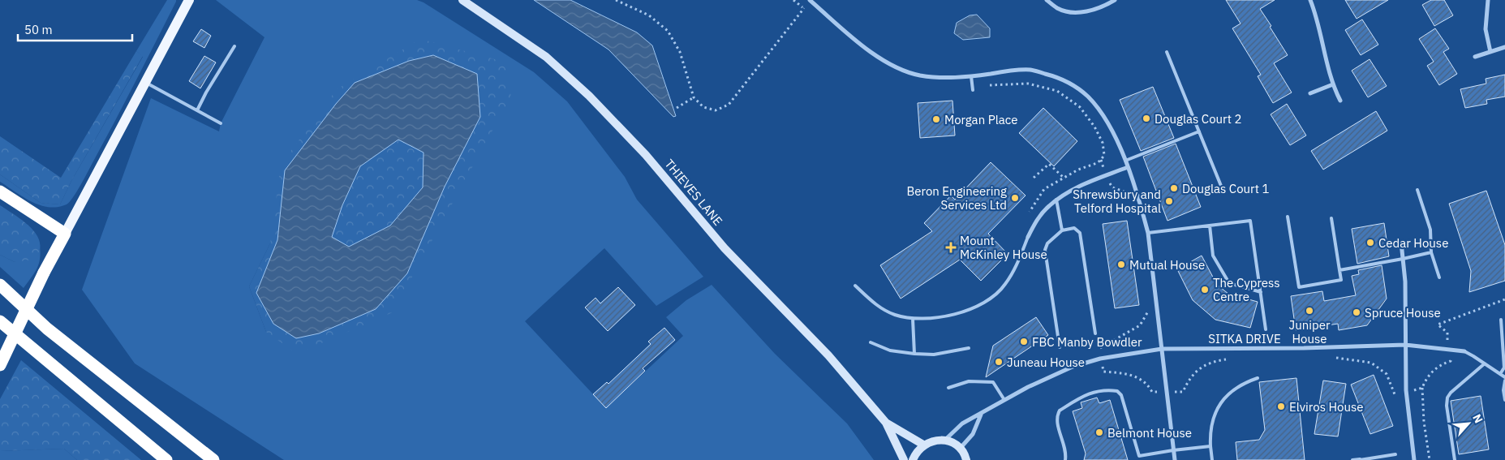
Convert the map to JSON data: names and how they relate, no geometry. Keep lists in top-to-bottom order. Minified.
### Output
{"streets":{"main road":["THIEVES LANE"],"street":["SITKA DRIVE"]},"places":{"other":["Douglas Court 2","Morgan Place","Douglas Court 1","Beron Engineering Services Ltd","Shrewsbury and Telford Hospital","Cedar House","Mutual House","The Cypress Centre","Juniper House","Spruce House","FBC Manby Bowdler","Juneau House","Elviros House","Belmont House"],"health":["Mount McKinley House"]},"scale_bar":"50 m","north":"top right"}
